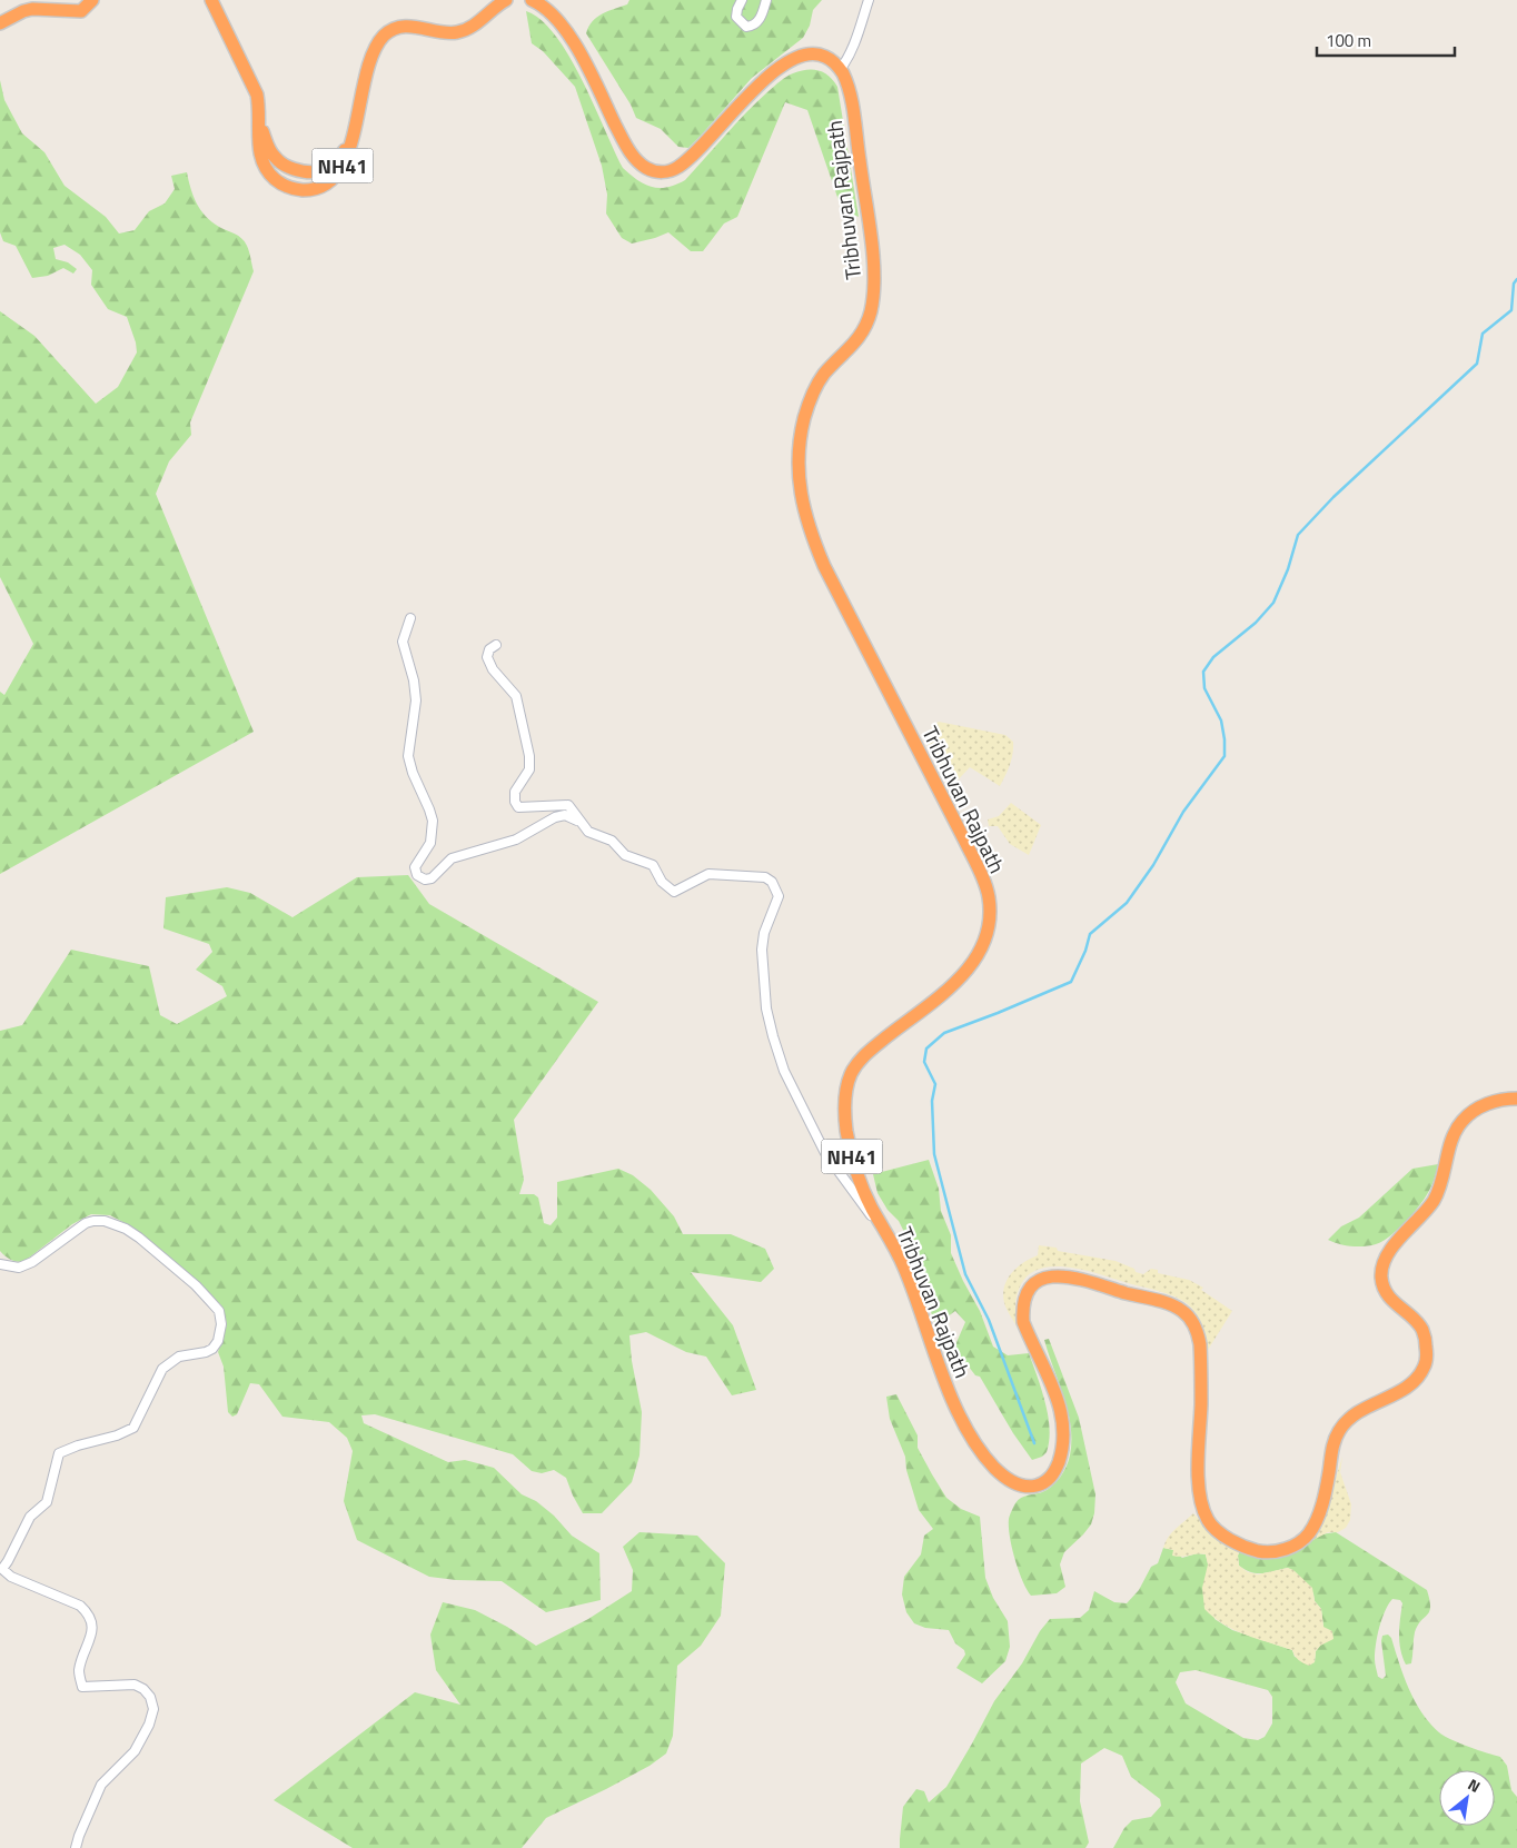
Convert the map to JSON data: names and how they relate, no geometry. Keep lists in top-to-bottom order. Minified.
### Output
{"streets":{"highway":["NH41","Tribhuvan Rajpath"]},"scale_bar":"100 m","north":"top right"}
